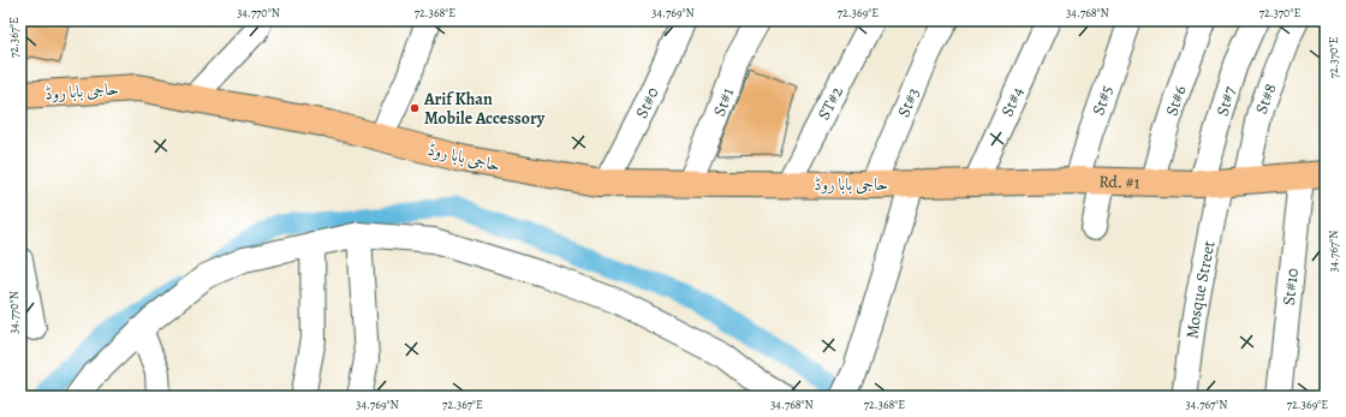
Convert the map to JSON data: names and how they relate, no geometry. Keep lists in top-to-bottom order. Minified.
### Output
{"streets":{"main road":["حاجی بابا روڈ","Rd. #1"],"street":["St#8","St#5","St#4","St#6","St#7","St#0","St#1","ST#2","St#3","St#10","Mosque Street"]},"crossings":[["حاجی بابا روڈ","St#0"],["حاجی بابا روڈ","St#1"],["حاجی بابا روڈ","ST#2"],["حاجی بابا روڈ","St#3"],["حاجی بابا روڈ","Rd. #1"],["St#8","Rd. #1"],["St#5","Rd. #1"],["St#4","Rd. #1"],["St#6","Rd. #1"],["St#7","Rd. #1"],["St#7","Mosque Street"],["Rd. #1","St#10"],["Rd. #1","Mosque Street"]],"places":["Arif Khan Mobile Accessory"],"coordinates":["34.770°N","72.368°E","34.769°N","72.369°E","34.768°N","72.370°E","72.367°E","34.767°N"]}
